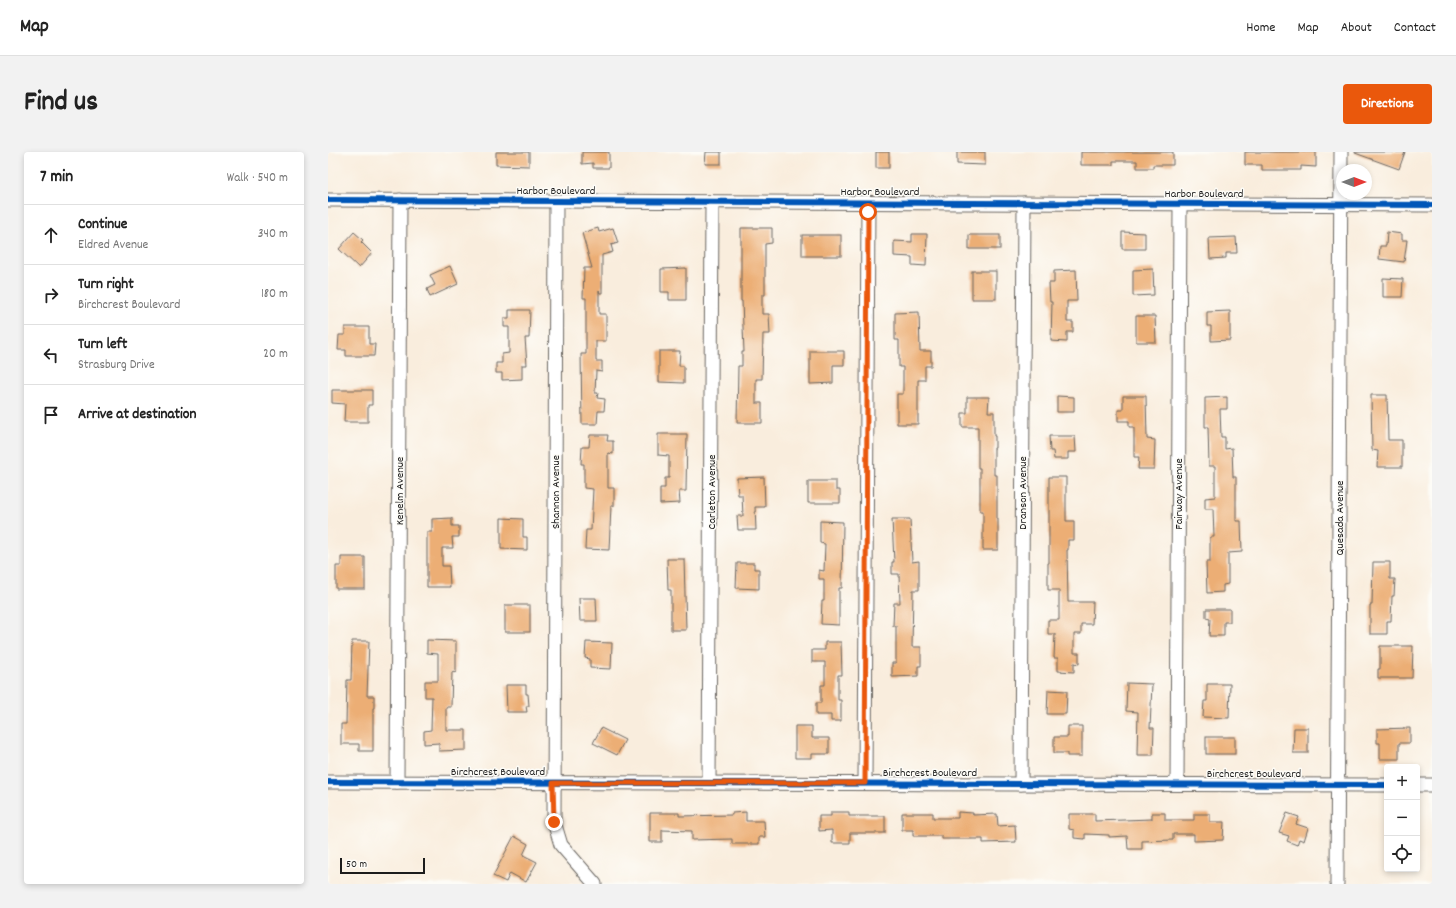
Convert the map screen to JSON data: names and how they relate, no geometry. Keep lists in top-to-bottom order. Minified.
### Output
{"streets":{"street":["Harbor Boulevard","Kenelm Avenue","Shannon Avenue","Carleton Avenue","Dranson Avenue","Fairway Avenue","Quesada Avenue","Birchcrest Boulevard"]},"crossings":[["Harbor Boulevard","Kenelm Avenue"],["Harbor Boulevard","Shannon Avenue"],["Harbor Boulevard","Carleton Avenue"],["Harbor Boulevard","Dranson Avenue"],["Harbor Boulevard","Fairway Avenue"],["Harbor Boulevard","Quesada Avenue"],["Kenelm Avenue","Birchcrest Boulevard"],["Shannon Avenue","Birchcrest Boulevard"],["Carleton Avenue","Birchcrest Boulevard"],["Dranson Avenue","Birchcrest Boulevard"],["Fairway Avenue","Birchcrest Boulevard"],["Quesada Avenue","Birchcrest Boulevard"]],"scale_bar":"50 m","north":"right","page":{"header":"Map","nav":["Home","Map","About","Contact"],"title":"Find us","buttons":"Directions","heading":["7 min","Walk · 540 m"],"list":[["Continue","Eldred Avenue","340 m"],["Turn right","Birchcrest Boulevard","180 m"],["Turn left","Strasburg Drive","20 m"],"Arrive at destination"],"map_buttons":["+","−"],"scale":"50 m"}}
